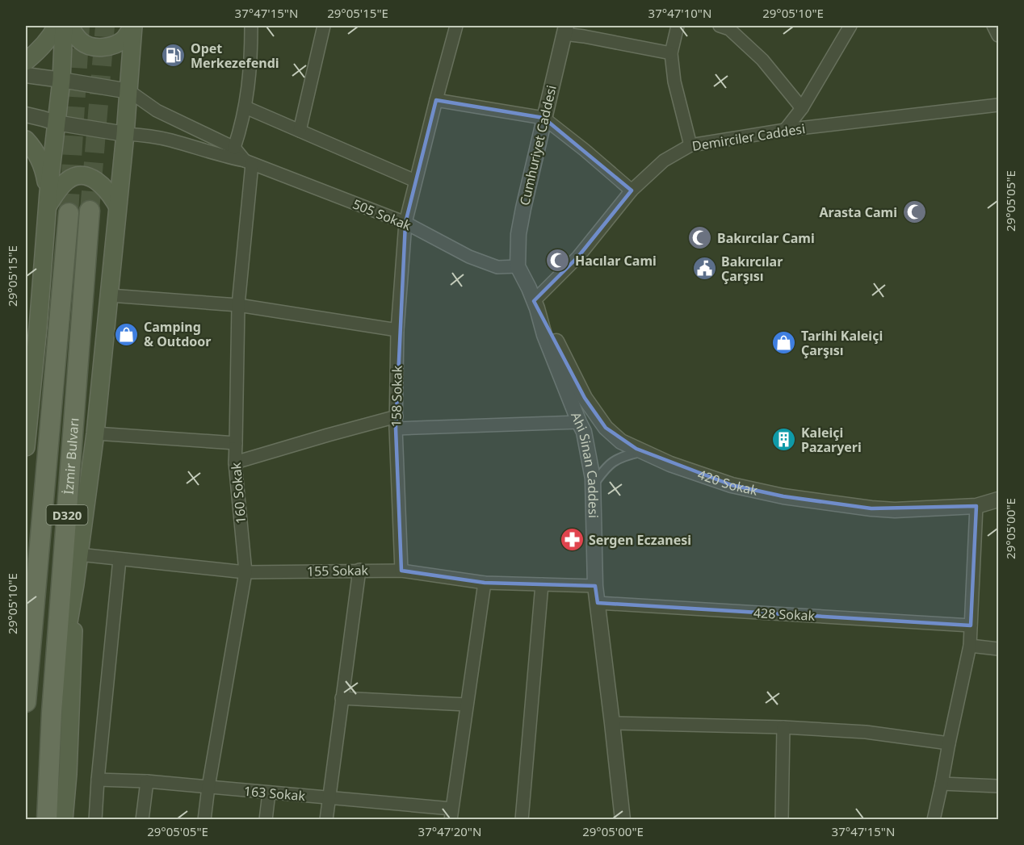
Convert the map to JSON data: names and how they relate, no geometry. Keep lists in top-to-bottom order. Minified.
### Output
{"streets":{"main road":["İzmir Bulvarı","D320"],"street":["Demirciler Caddesi","Cumhuriyet Caddesi","505 Sokak","158 Sokak","Ahi Sinan Caddesi","420 Sokak","160 Sokak","155 Sokak","428 Sokak","163 Sokak"]},"crossings":[["Demirciler Caddesi","Ahi Sinan Caddesi"],["Demirciler Caddesi","420 Sokak"],["Cumhuriyet Caddesi","505 Sokak"],["Cumhuriyet Caddesi","Ahi Sinan Caddesi"],["505 Sokak","158 Sokak"],["505 Sokak","Ahi Sinan Caddesi"],["505 Sokak","160 Sokak"],["158 Sokak","155 Sokak"],["Ahi Sinan Caddesi","420 Sokak"],["Ahi Sinan Caddesi","155 Sokak"],["Ahi Sinan Caddesi","428 Sokak"],["160 Sokak","155 Sokak"],["160 Sokak","163 Sokak"]],"places":{"fuel station":["Opet Merkezefendi"],"mosque":["Arasta Cami","Bakırcılar Cami","Hacılar Cami"],"public building":["Bakırcılar Çarşısı"],"shop":["Camping & Outdoor","Tarihi Kaleiçi Çarşısı"],"building":["Kaleiçi Pazaryeri"],"pharmacy":["Sergen Eczanesi"]},"coordinates":["37°47'15\"N","29°05'15\"E","37°47'10\"N","29°05'10\"E","29°05'05\"E","29°05'00\"E","37°47'20\"N"]}
